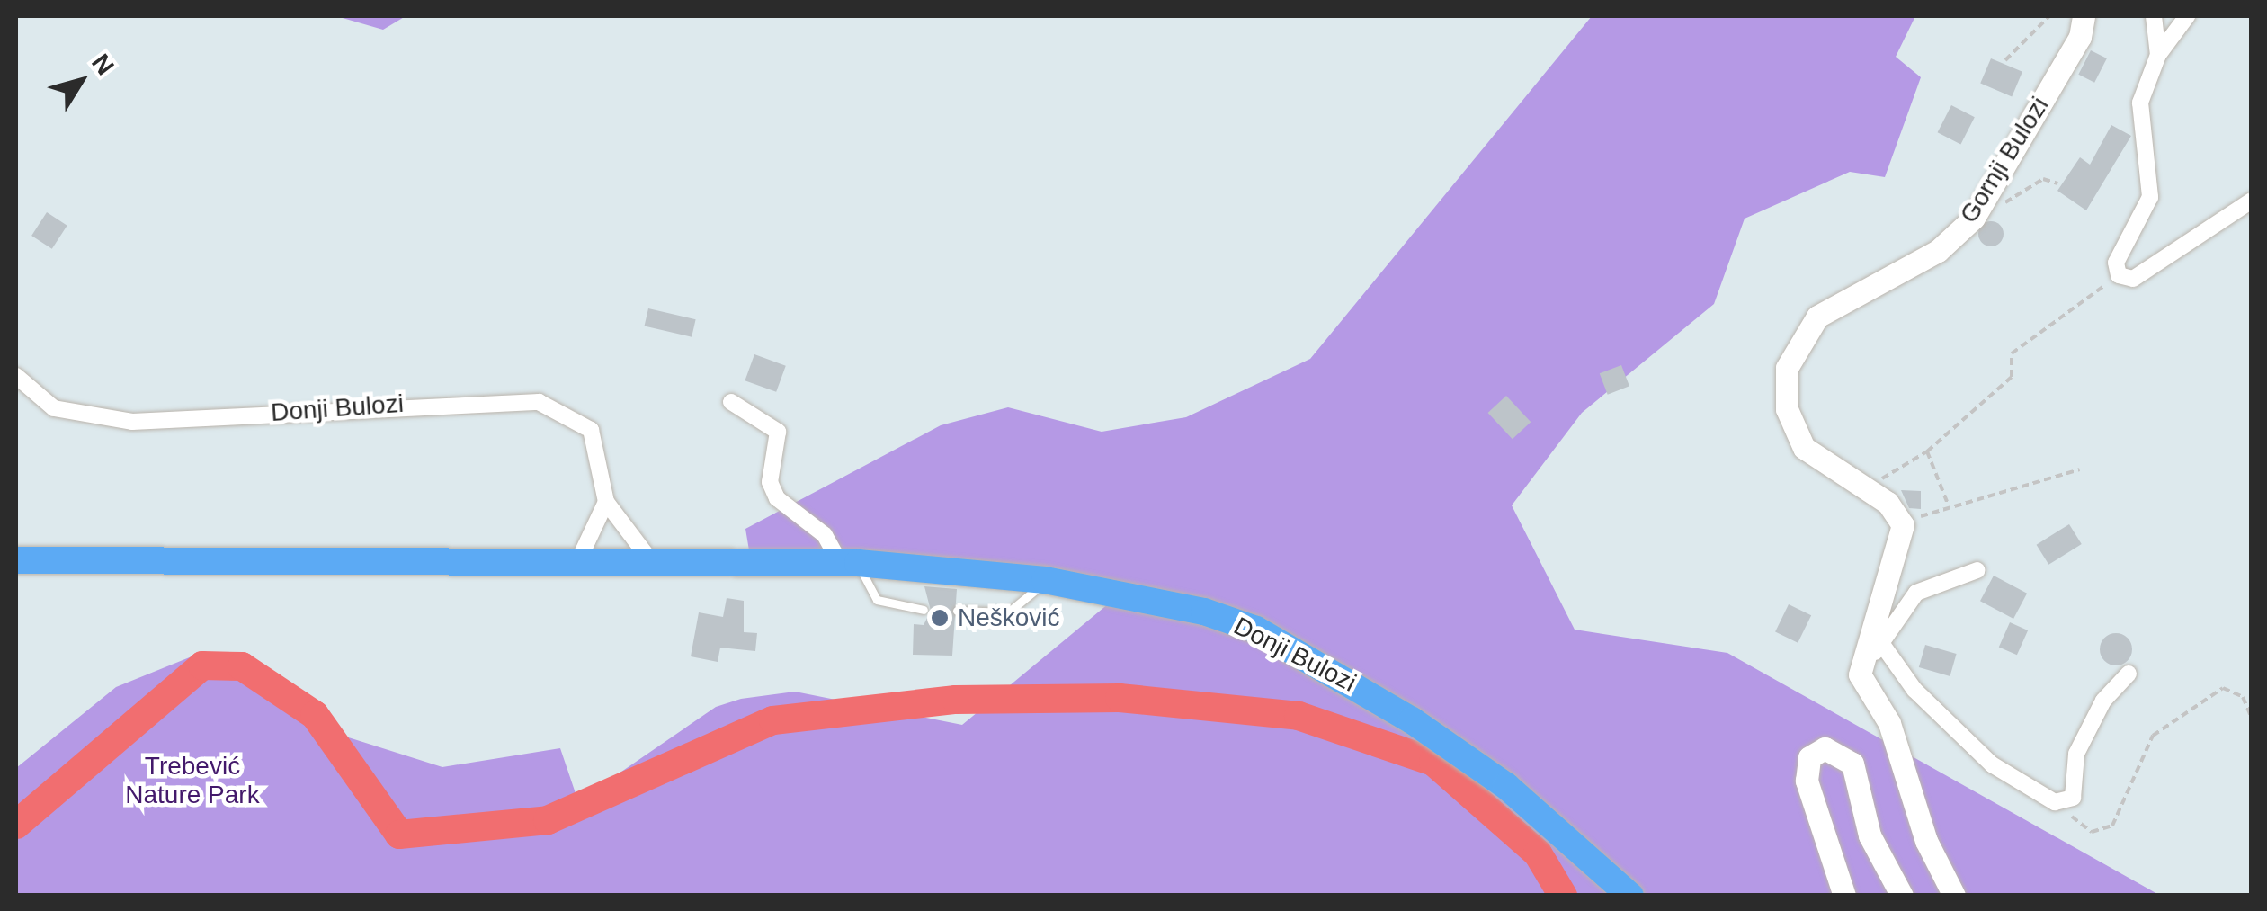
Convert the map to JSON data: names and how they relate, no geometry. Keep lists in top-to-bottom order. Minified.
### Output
{"streets":{"main road":["Donji Bulozi"],"street":["Gornji Bulozi"]},"parks":["Trebević Nature Park"],"places":["Nešković"],"north":"top right"}
